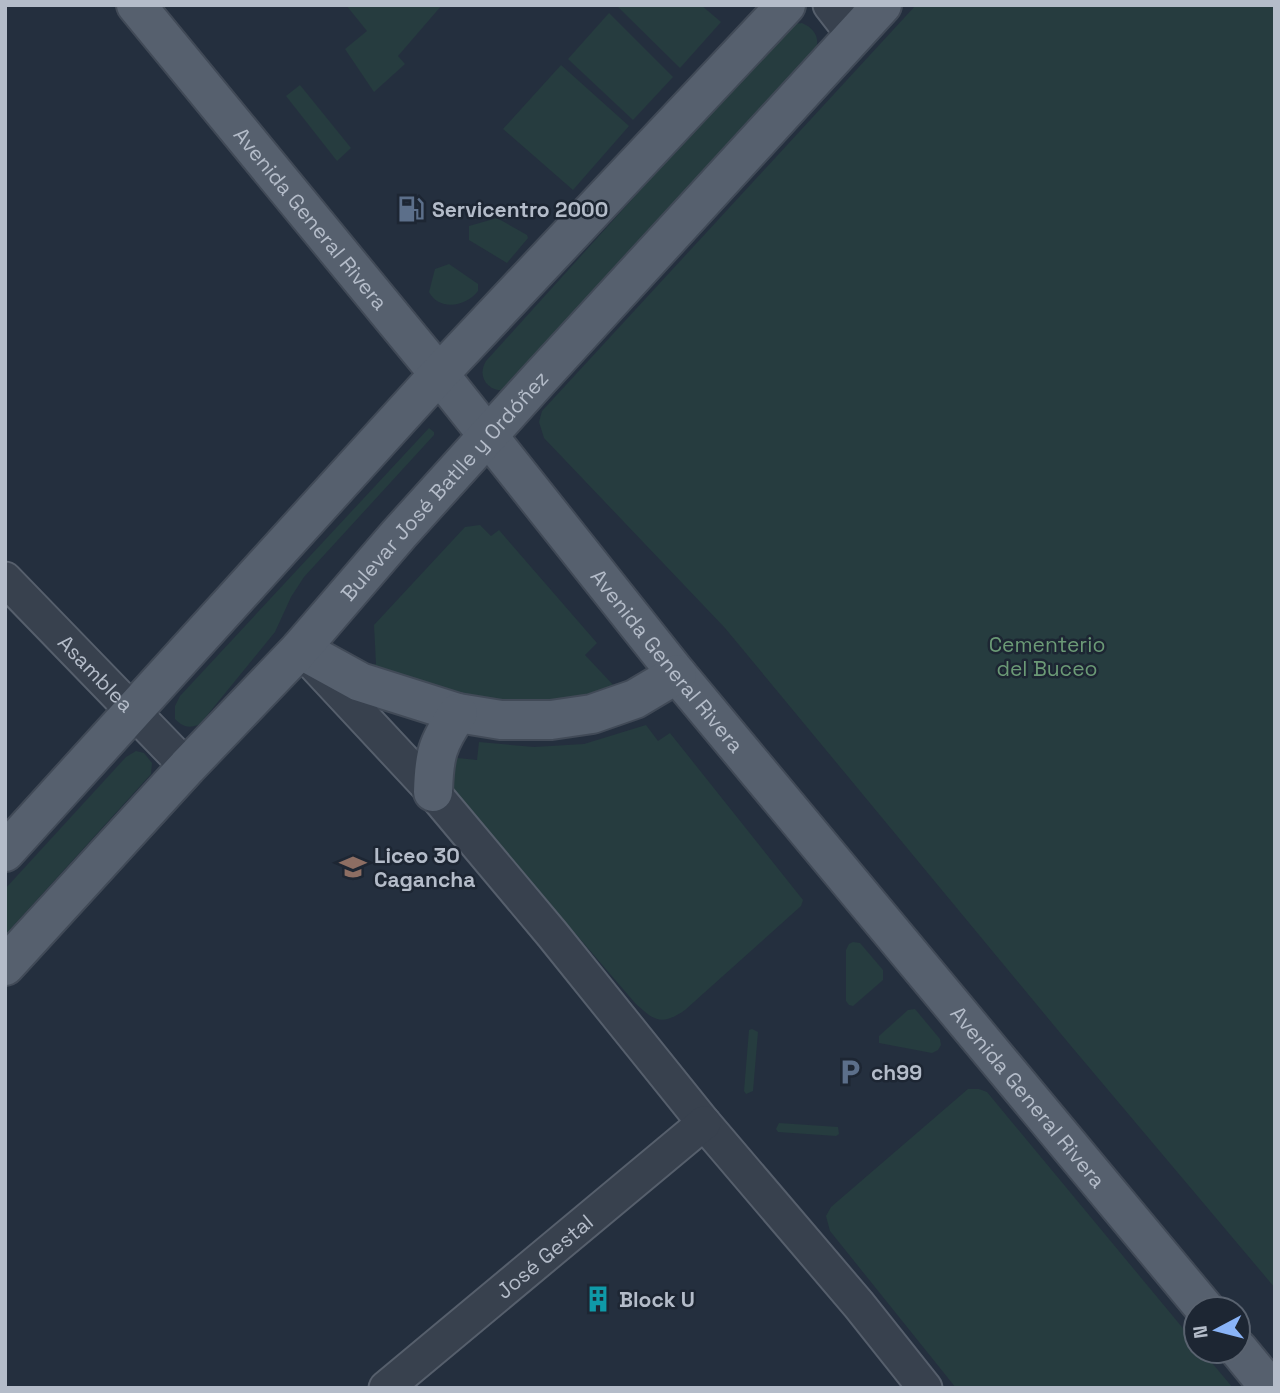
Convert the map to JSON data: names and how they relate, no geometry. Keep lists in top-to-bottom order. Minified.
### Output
{"streets":{"main road":["Avenida General Rivera","Bulevar José Batlle y Ordóñez"],"street":["Asamblea","José Gestal"]},"crossings":[["Avenida General Rivera","Bulevar José Batlle y Ordóñez"],["Bulevar José Batlle y Ordóñez","Asamblea"]],"parks":["Cementerio del Buceo"],"places":{"fuel station":["Servicentro 2000"],"school or university":["Liceo 30 Cagancha"],"parking":["ch99"],"building":["Block U"]},"north":"left"}
